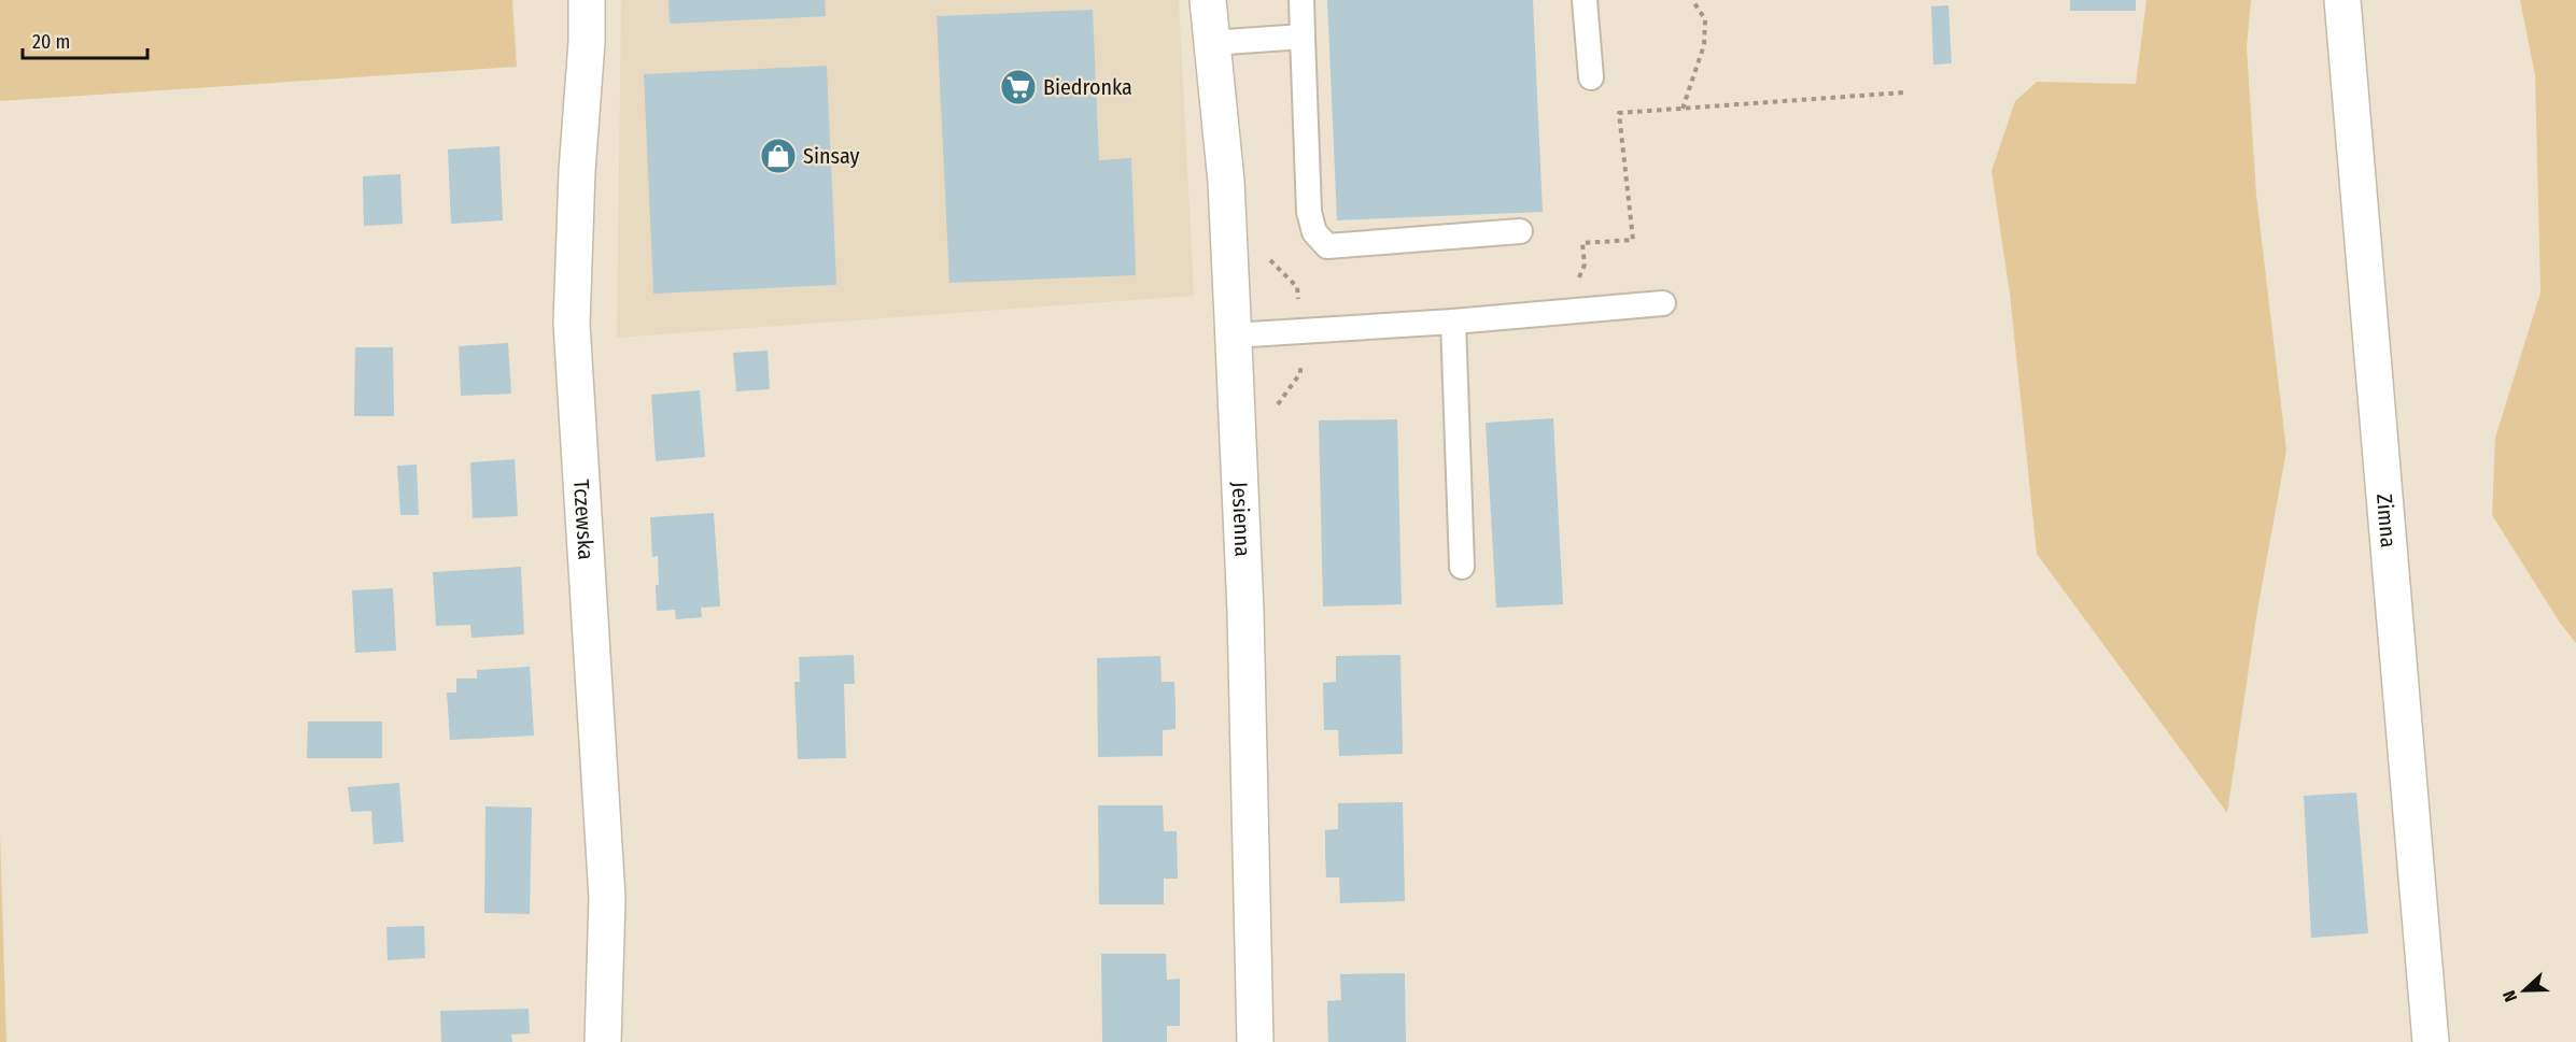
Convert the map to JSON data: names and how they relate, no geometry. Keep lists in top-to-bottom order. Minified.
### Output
{"streets":{"street":["Tczewska","Jesienna","Zimna"]},"places":{"supermarket":["Biedronka"],"shop":["Sinsay"]},"scale_bar":"20 m","north":"left"}
